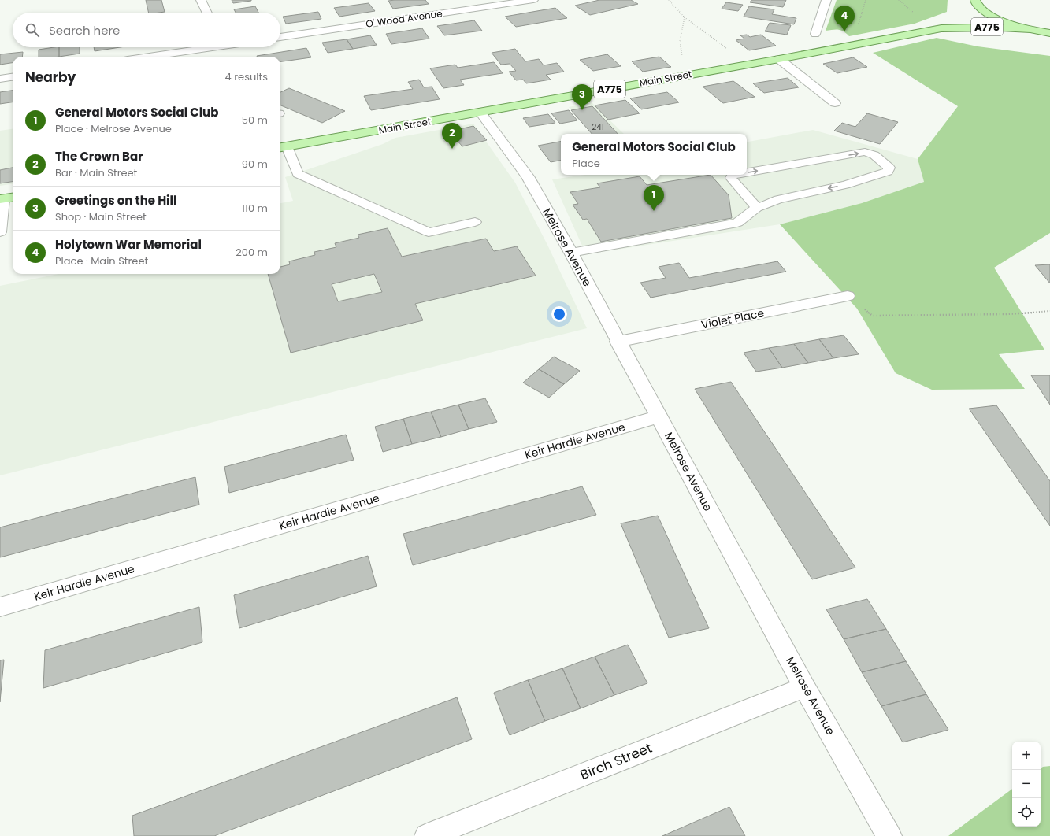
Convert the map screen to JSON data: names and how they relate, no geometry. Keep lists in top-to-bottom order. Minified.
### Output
{"streets":{"main road":["A775","Main Street"],"street":["O' Wood Avenue","Melrose Avenue","Violet Place","Keir Hardie Avenue","Birch Street"]},"crossings":[["A775","Main Street"],["Main Street","Melrose Avenue"],["Melrose Avenue","Violet Place"],["Melrose Avenue","Keir Hardie Avenue"],["Melrose Avenue","Birch Street"]],"house_numbers":["241"],"page":{"pins":["4","3","2","1"],"search":"Search here","heading":["Nearby","4 results"],"list":[{"mark":"1","name":"General Motors Social Club","note":"Place · Melrose Avenue","value":"50 m"},{"mark":"2","name":"The Crown Bar","note":"Bar · Main Street","value":"90 m"},{"mark":"3","name":"Greetings on the Hill","note":"Shop · Main Street","value":"110 m"},{"mark":"4","name":"Holytown War Memorial","note":"Place · Main Street","value":"200 m"}],"popup":["General Motors Social Club","Place"],"map_buttons":["+","−"]}}
